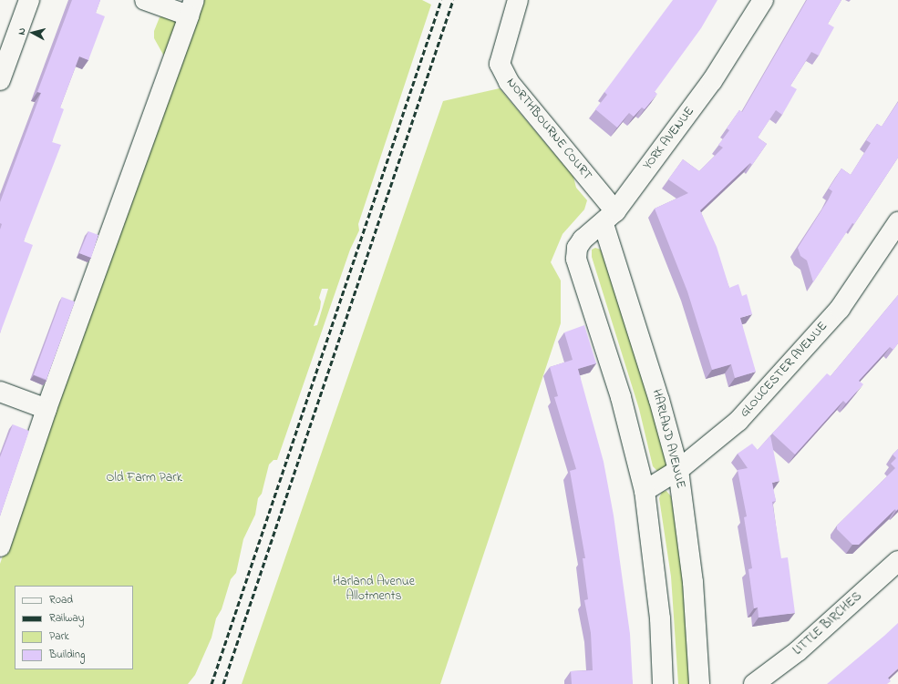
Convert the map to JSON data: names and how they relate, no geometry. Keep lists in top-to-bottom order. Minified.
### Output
{"streets":{"street":["NORTHBOURNE COURT","YORK AVENUE","GLOUCESTER AVENUE","HARLAND AVENUE","LITTLE BIRCHES"]},"crossings":[["NORTHBOURNE COURT","YORK AVENUE"],["NORTHBOURNE COURT","HARLAND AVENUE"],["YORK AVENUE","GLOUCESTER AVENUE"],["YORK AVENUE","HARLAND AVENUE"],["GLOUCESTER AVENUE","HARLAND AVENUE"]],"parks":["Old Farm Park","Harland Avenue Allotments"],"legend":["Road","Railway","Park","Building"],"north":"left"}
